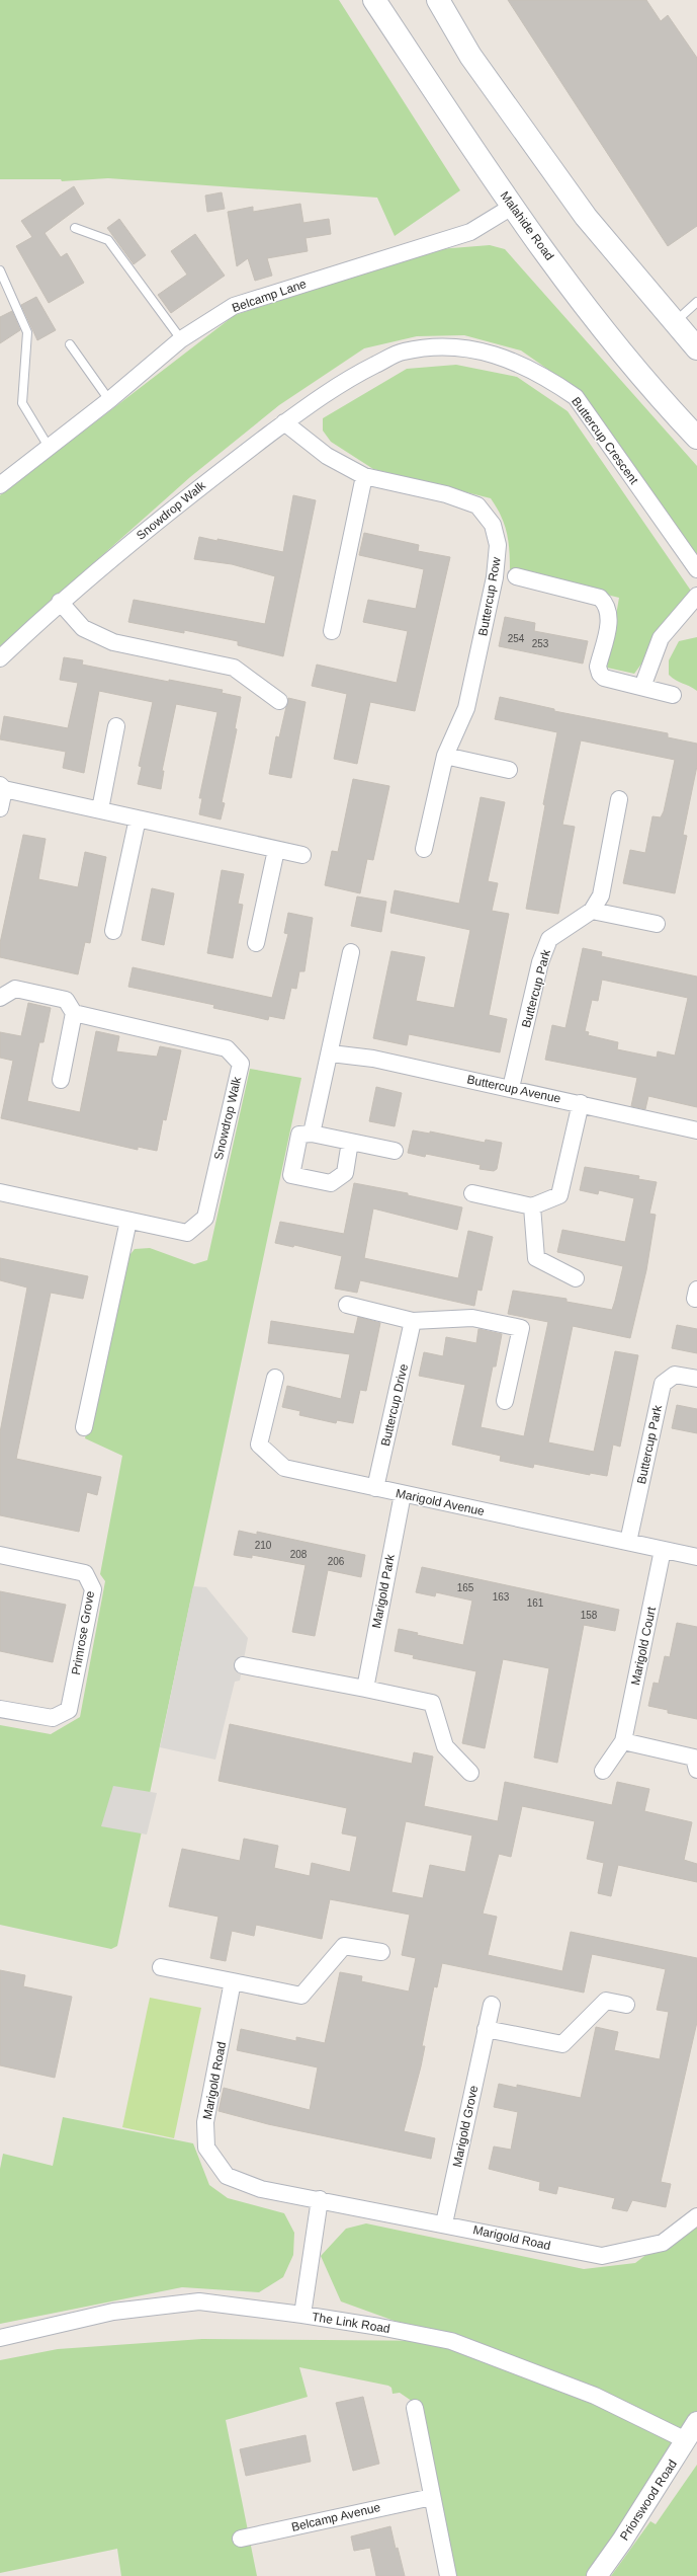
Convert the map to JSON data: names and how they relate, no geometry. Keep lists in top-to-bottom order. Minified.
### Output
{"streets":{"main road":["Malahide Road"],"street":["Belcamp Lane","Buttercup Crescent","Snowdrop Walk","Buttercup Row","Buttercup Park","Buttercup Avenue","Buttercup Drive","Marigold Avenue","Marigold Park","Primrose Grove","Marigold Court","Marigold Road","Marigold Grove","The Link Road","Priorswood Road","Belcamp Avenue"]},"crossings":[["Malahide Road","Belcamp Lane"],["Buttercup Crescent","Snowdrop Walk"],["Buttercup Crescent","Buttercup Row"],["Snowdrop Walk","Buttercup Row"],["Buttercup Park","Buttercup Avenue"],["Buttercup Park","Marigold Avenue"],["Buttercup Drive","Marigold Avenue"],["Marigold Avenue","Marigold Park"],["Marigold Avenue","Marigold Court"],["Marigold Road","Marigold Grove"],["The Link Road","Priorswood Road"]],"house_numbers":["254","253","210","208","206","165","163","161","158"]}
